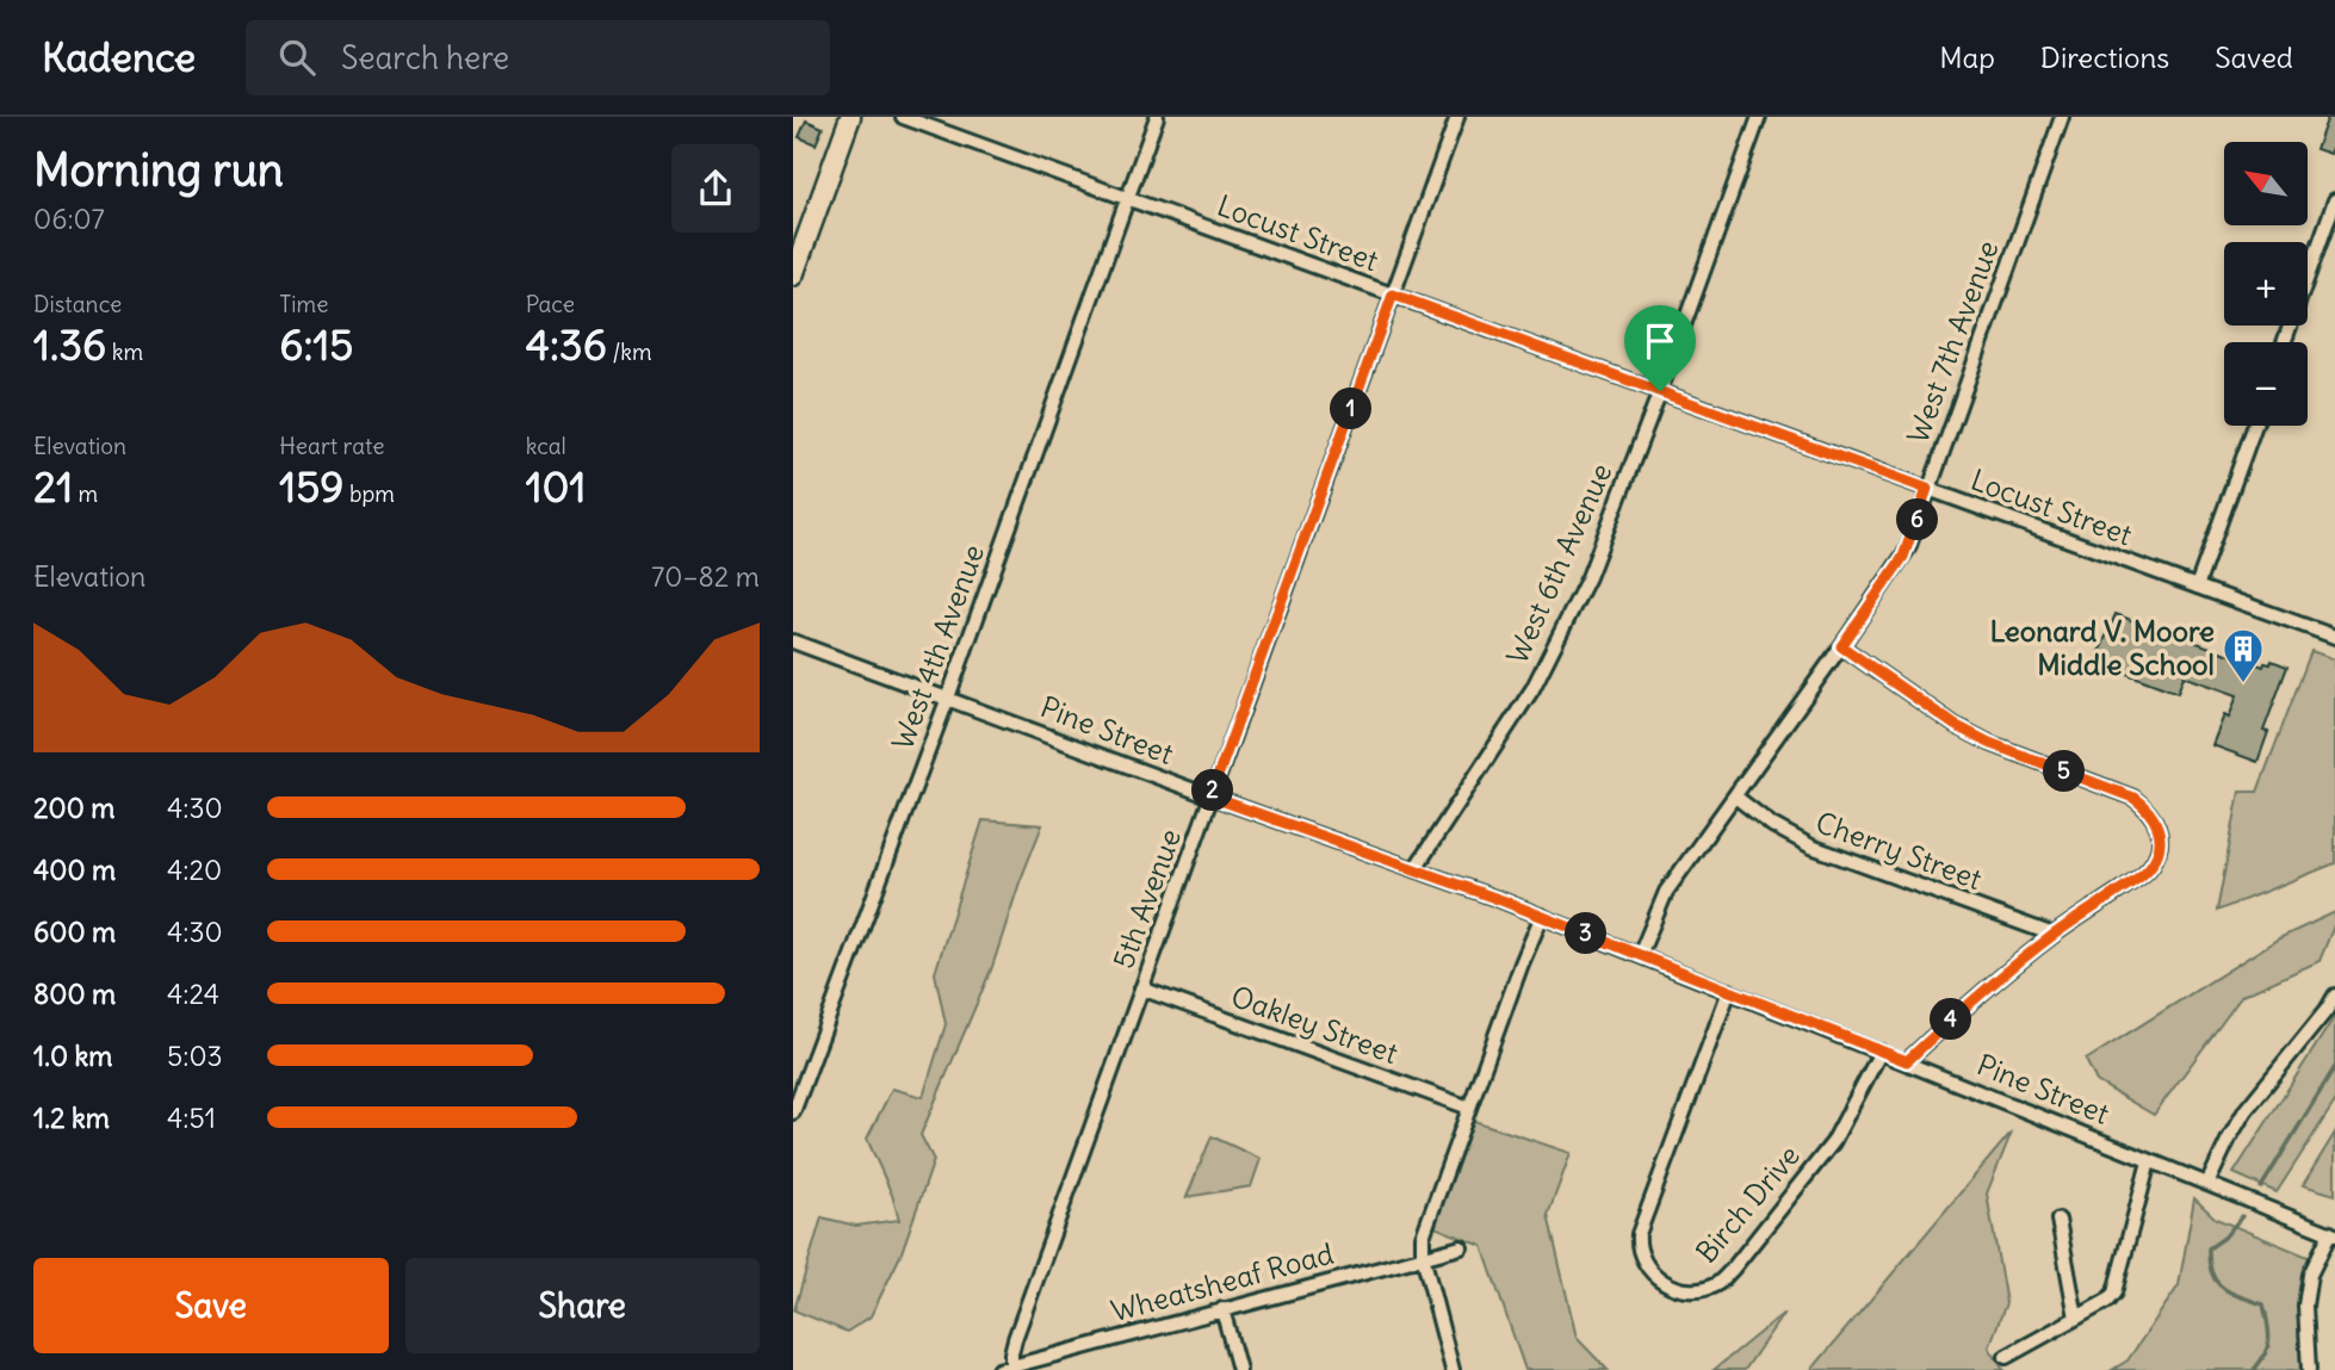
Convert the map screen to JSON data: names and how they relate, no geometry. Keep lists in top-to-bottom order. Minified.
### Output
{"streets":{"street":["Locust Street","West 7th Avenue","West 6th Avenue","West 4th Avenue","Pine Street","Cherry Street","5th Avenue","Oakley Street","Birch Drive","Wheatsheaf Road"]},"crossings":[["Locust Street","West 7th Avenue"],["Locust Street","West 6th Avenue"],["Locust Street","West 4th Avenue"],["Locust Street","5th Avenue"],["West 7th Avenue","Pine Street"],["West 7th Avenue","Cherry Street"],["West 6th Avenue","Pine Street"],["West 4th Avenue","Pine Street"],["Pine Street","5th Avenue"],["Pine Street","Birch Drive"],["5th Avenue","Oakley Street"],["5th Avenue","Wheatsheaf Road"]],"places":{"building":["Leonard V. Moore Middle School"]},"north":"top left","page":{"header":"Kadence","search":"Search here","nav":["Map","Directions","Saved"],"heading":["Morning run","06:07"],"map_buttons":["+","−"],"stats":[["Distance","1.36 km"],["Time","6:15"],["Pace","4:36 /km"],["Elevation","21 m"],["Heart rate","159 bpm"],["kcal","101"]],"pins":["1","6","5","2","3","4"],"chart":["Elevation","70–82 m"],"list":[{"name":"200 m","note":"4:30"},{"name":"400 m","note":"4:20"},{"name":"600 m","note":"4:30"},{"name":"800 m","note":"4:24"},{"name":"1.0 km","note":"5:03"},{"name":"1.2 km","note":"4:51"}],"buttons":["Save","Share"]}}
